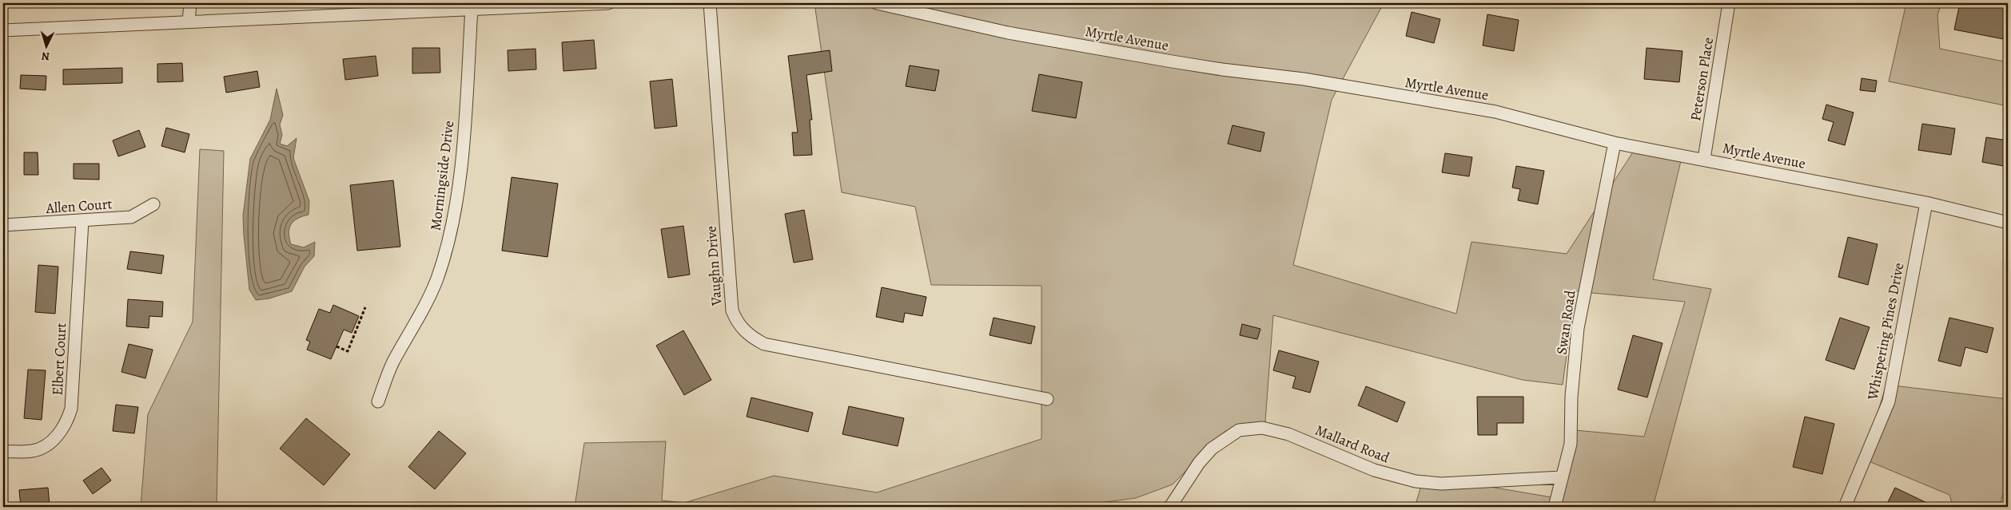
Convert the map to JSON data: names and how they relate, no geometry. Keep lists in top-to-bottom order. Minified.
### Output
{"streets":{"street":["Myrtle Avenue","Peterson Place","Morningside Drive","Allen Court","Vaughn Drive","Swan Road","Whispering Pines Drive","Elbert Court","Mallard Road"]},"crossings":[["Myrtle Avenue","Peterson Place"],["Myrtle Avenue","Swan Road"],["Myrtle Avenue","Whispering Pines Drive"],["Allen Court","Elbert Court"],["Swan Road","Mallard Road"]],"north":"bottom"}
